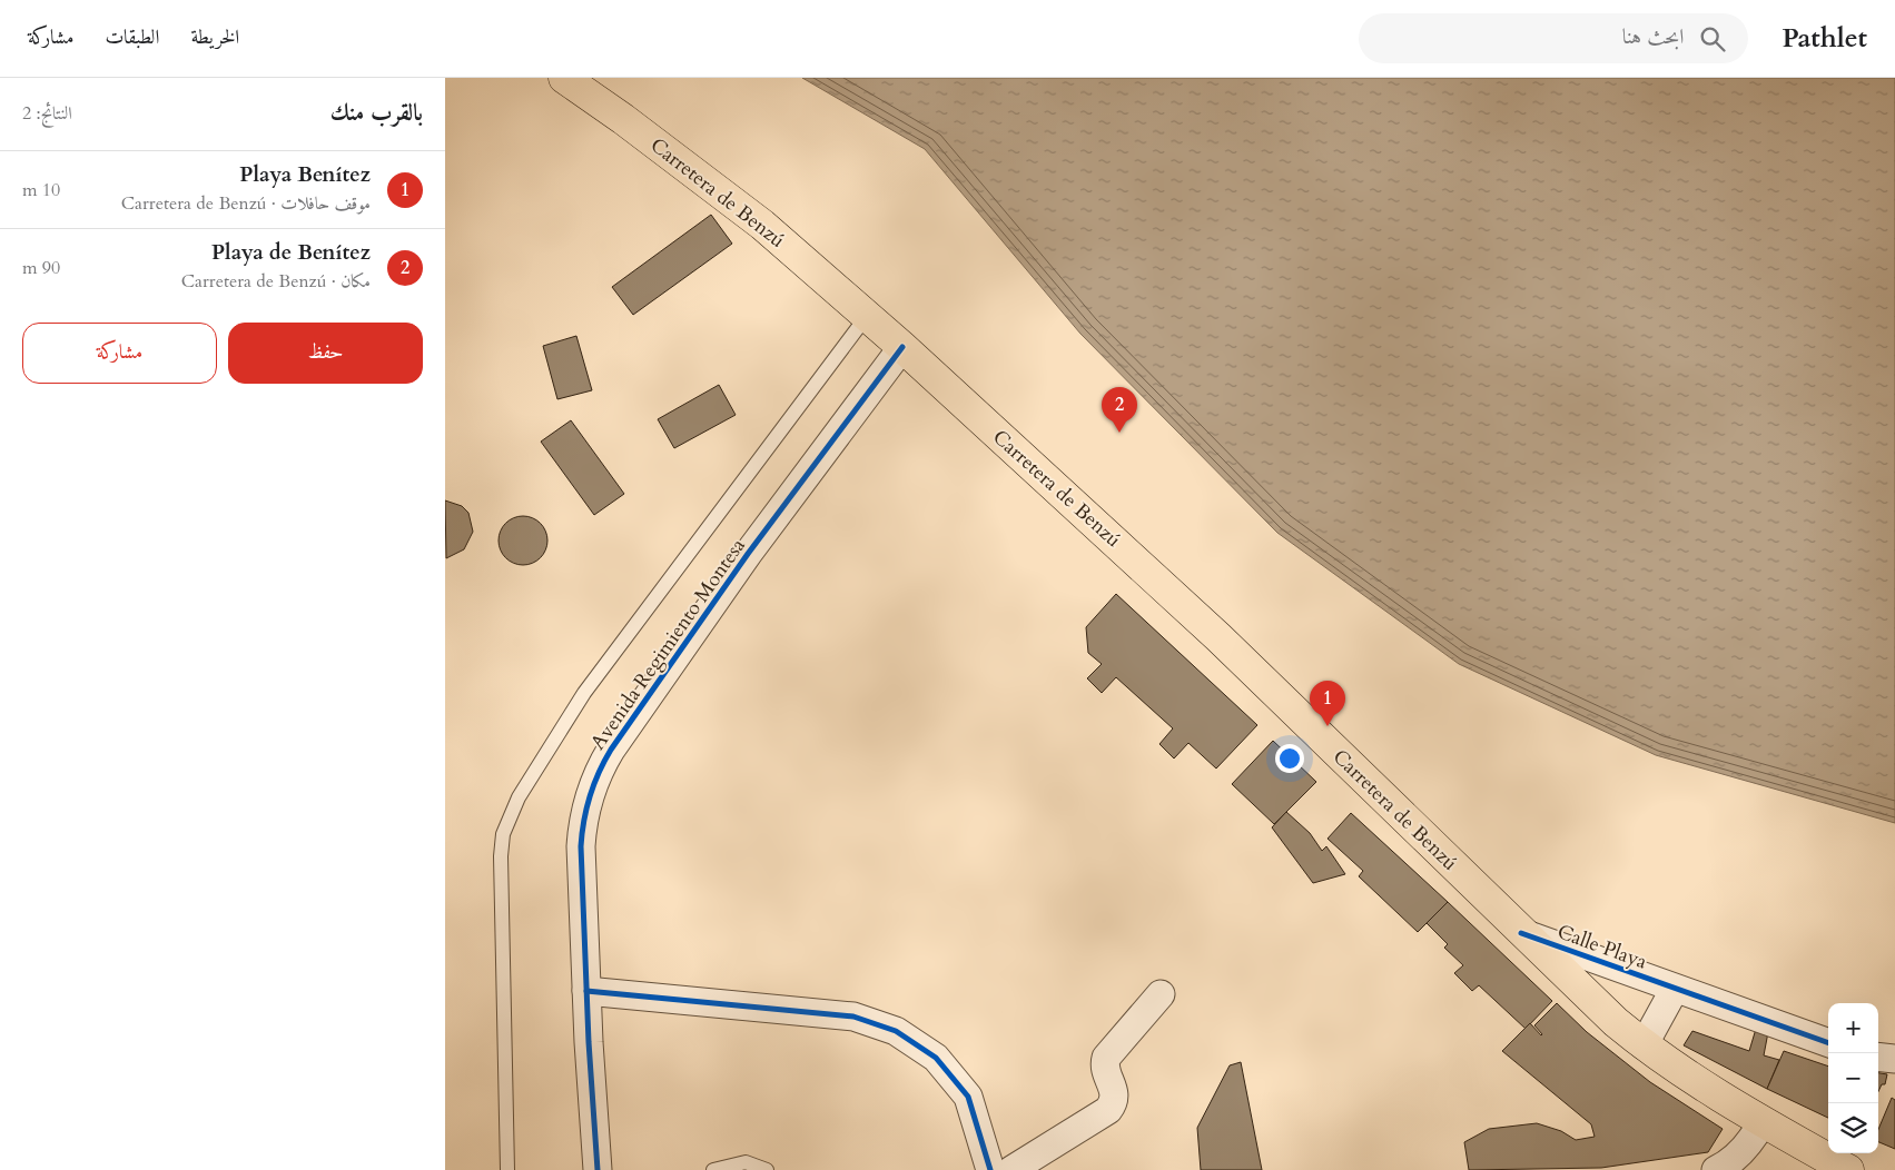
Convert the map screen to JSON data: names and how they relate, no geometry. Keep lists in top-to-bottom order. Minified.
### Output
{"streets":{"highway":["Carretera de Benzú"],"street":["Avenida Regimiento Montesa","Calle Playa"]},"crossings":[["Carretera de Benzú","Avenida Regimiento Montesa"],["Carretera de Benzú","Calle Playa"]],"page":{"header":"Pathlet","search":"ابحث هنا","nav":["الخريطة","الطبقات","مشاركة"],"heading":["بالقرب منك","النتائج: 2"],"list":[{"mark":"1","name":"Playa Benítez","note":"موقف حافلات · Carretera de Benzú","value":"10 m"},{"mark":"2","name":"Playa de Benítez","note":"مكان · Carretera de Benzú","value":"90 m"}],"buttons":["حفظ","مشاركة"],"pins":["2","1"],"map_buttons":["+","−"]}}
